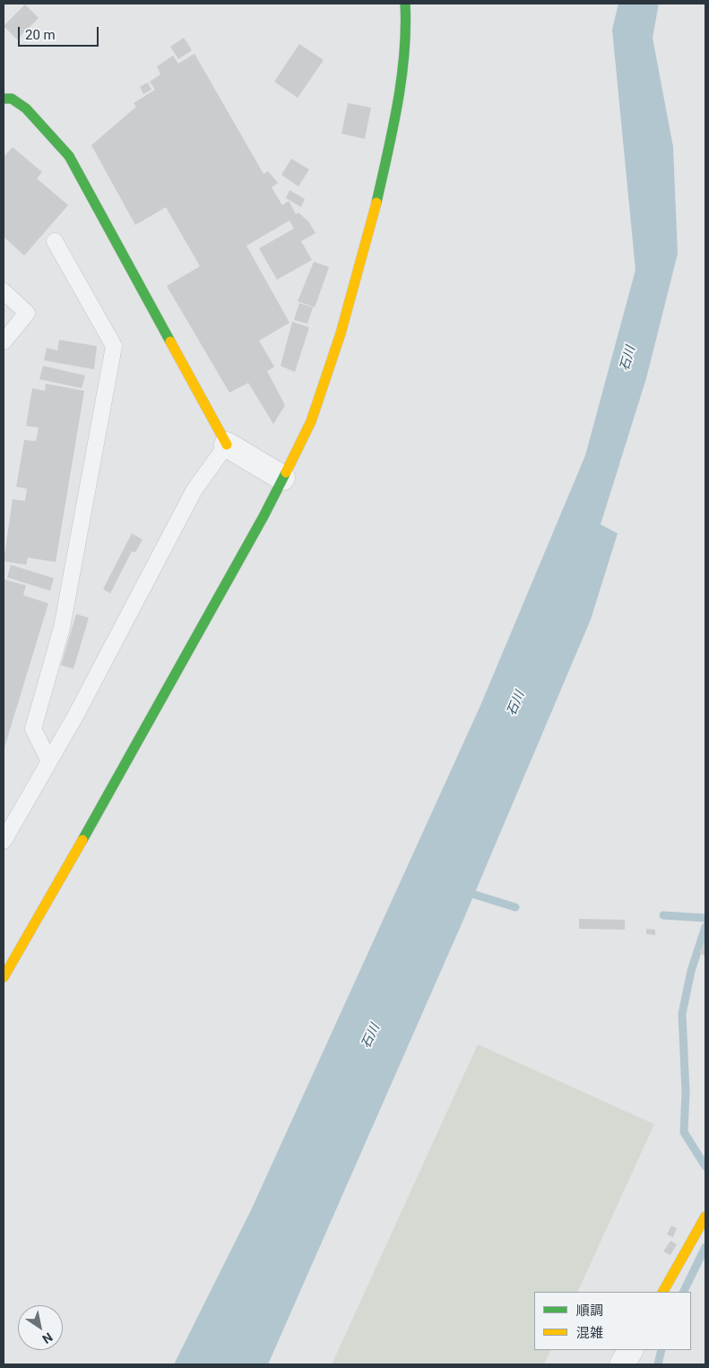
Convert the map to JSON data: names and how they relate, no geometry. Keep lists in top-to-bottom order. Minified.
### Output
{"water":["石川"],"legend":["順調","混雑"],"scale_bar":"20 m","north":"bottom right"}
